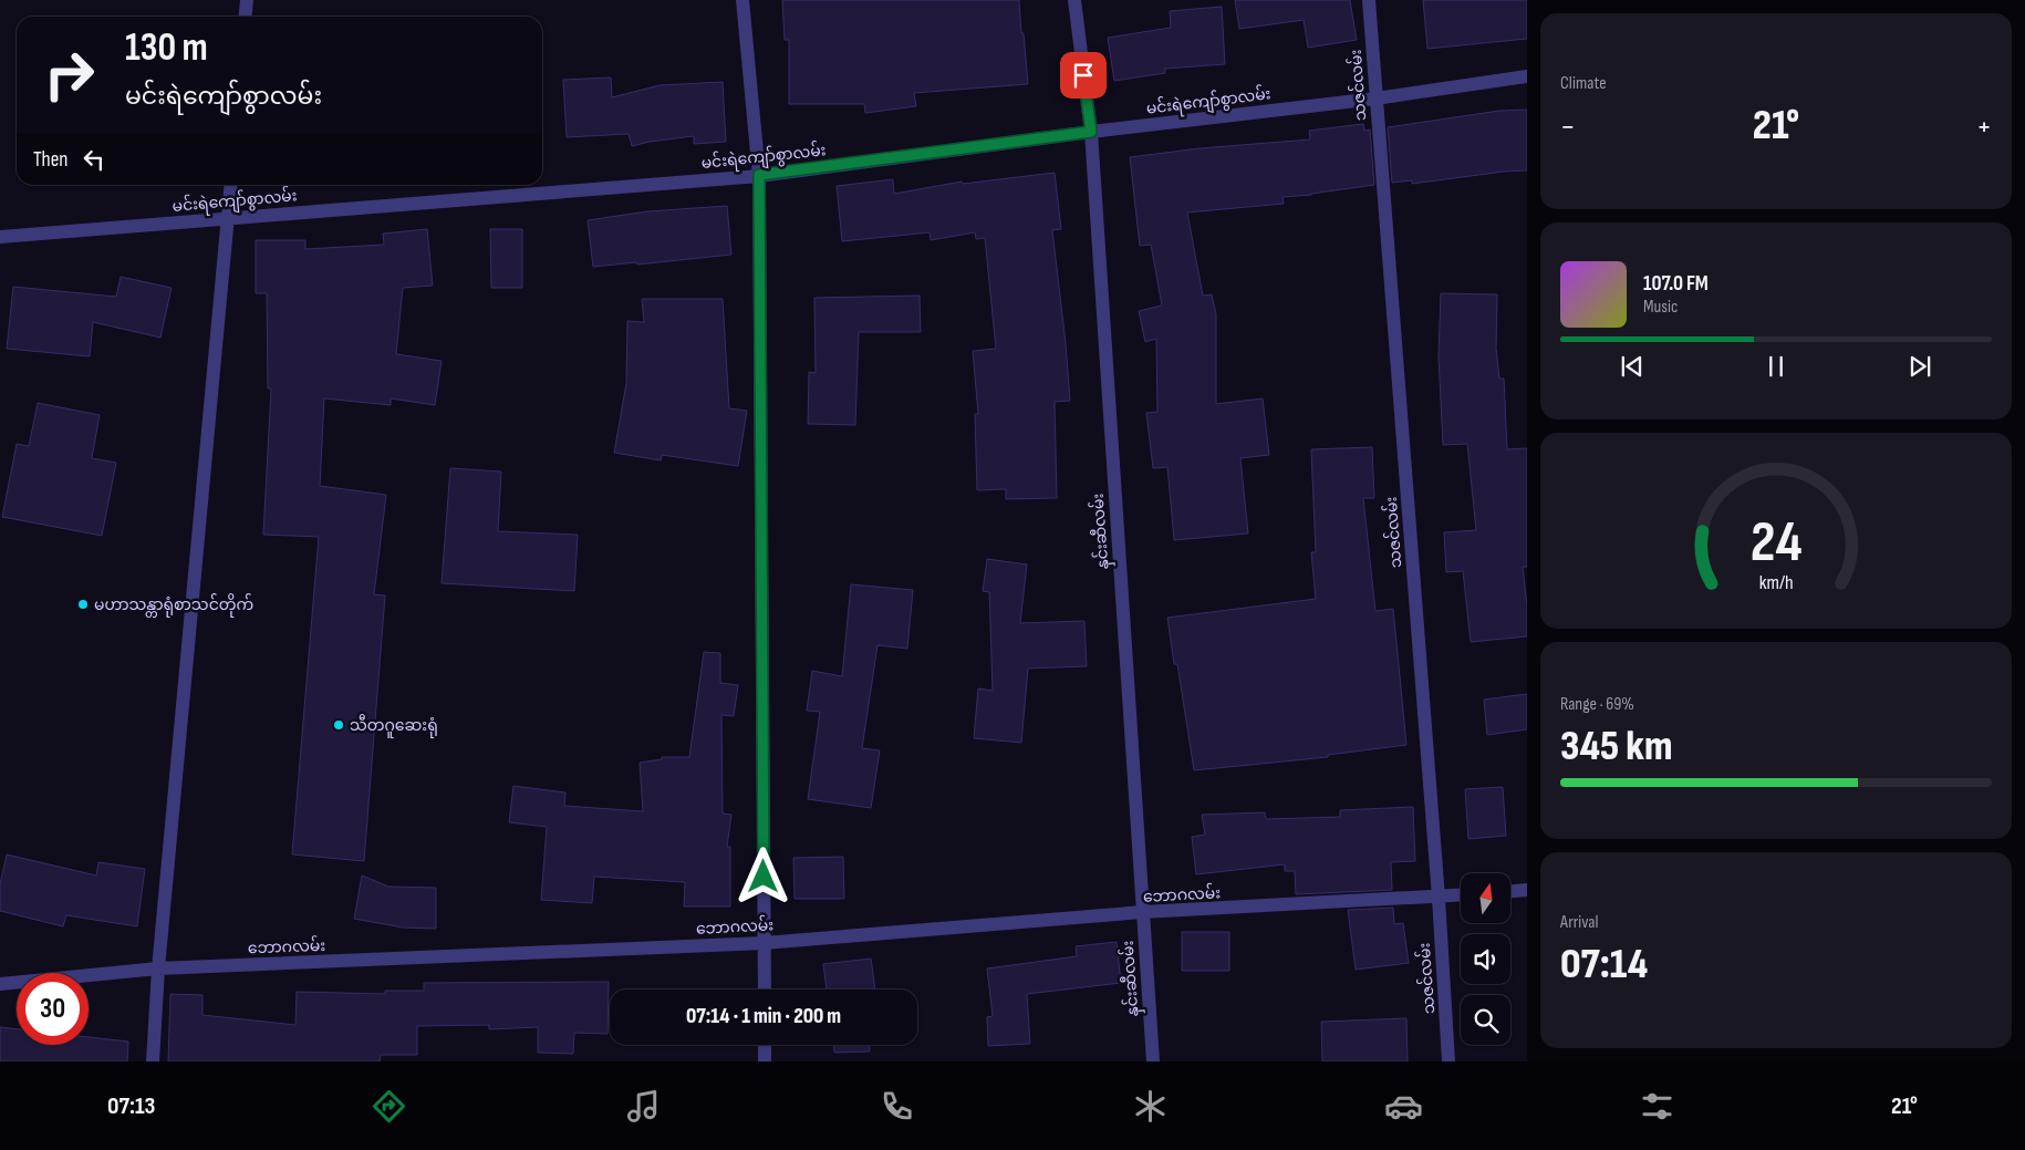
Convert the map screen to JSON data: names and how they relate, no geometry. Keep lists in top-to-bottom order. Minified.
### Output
{"streets":{"street":["သဇင်လမ်း","မင်းရဲကျော်စွာလမ်း","နှင်းဆီလမ်း","ဘောဂလမ်း"]},"crossings":[["သဇင်လမ်း","မင်းရဲကျော်စွာလမ်း"],["သဇင်လမ်း","ဘောဂလမ်း"],["မင်းရဲကျော်စွာလမ်း","နှင်းဆီလမ်း"],["နှင်းဆီလမ်း","ဘောဂလမ်း"]],"places":["မဟာသန္တာရုံစာသင်တိုက်","သီတဂူဆေးရုံ"],"north":"top","page":{"tile":["Climate",["Range · 69%","345 km"],["Arrival","07:14"]],"turn":["130 m","မင်းရဲကျော်စွာလမ်း"],"heat":["−","21°","+"],"then":"Then","song":["107.0 FM","Music"],"limit":"30","trip":"07:14 · 1 min · 200 m","tabs":["07:13","21°"],"gauge":["24","km/h"]}}
